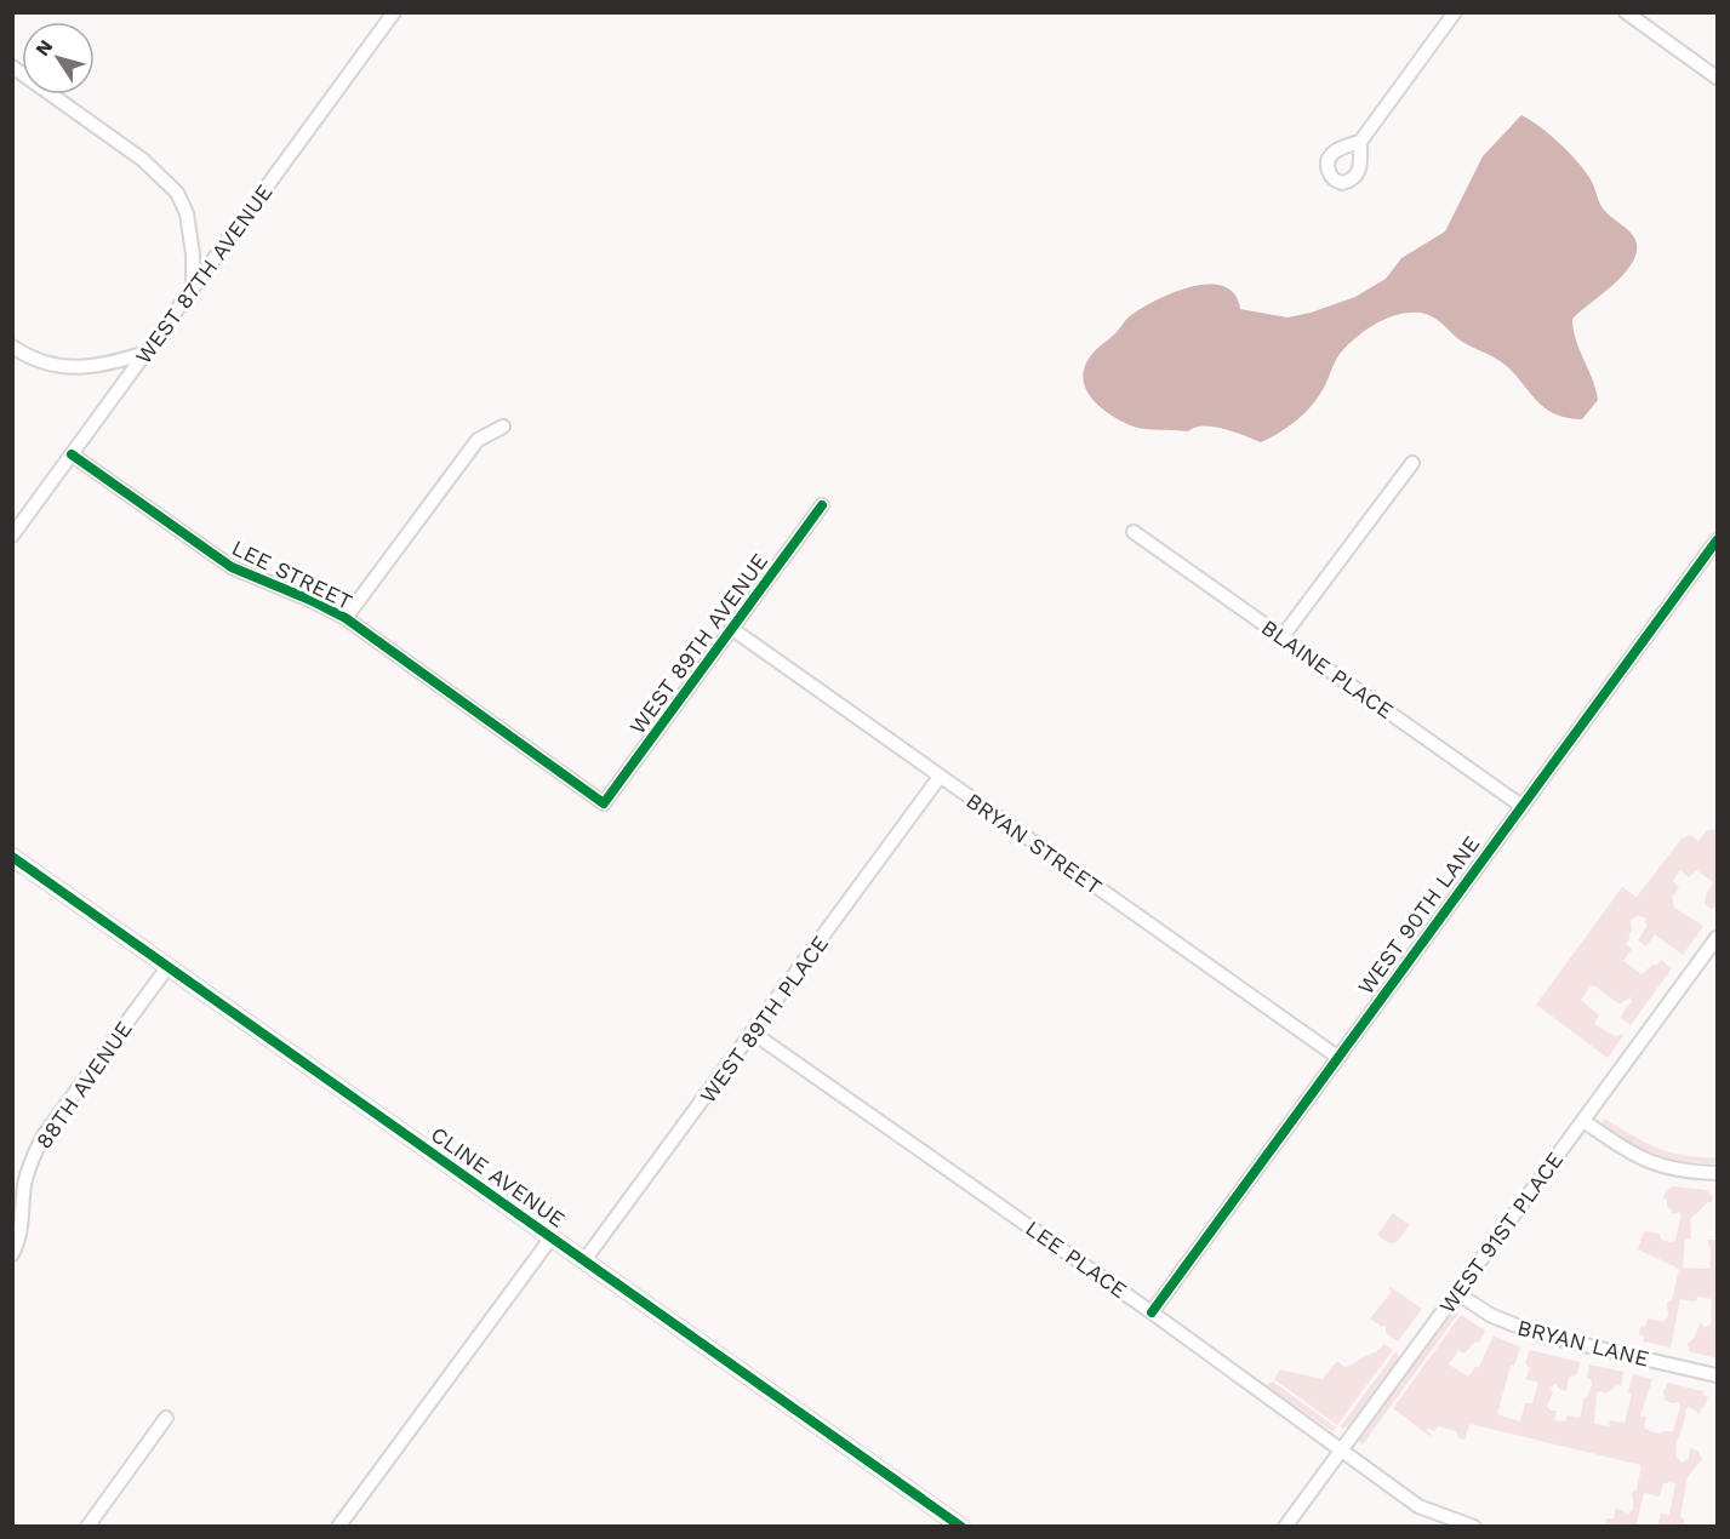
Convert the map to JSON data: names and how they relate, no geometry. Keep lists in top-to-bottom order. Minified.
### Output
{"streets":{"street":["WEST 87TH AVENUE","LEE STREET","WEST 89TH AVENUE","BLAINE PLACE","BRYAN STREET","WEST 90TH LANE","WEST 89TH PLACE","88TH AVENUE","CLINE AVENUE","WEST 91ST PLACE","LEE PLACE","BRYAN LANE"]},"crossings":[["WEST 87TH AVENUE","LEE STREET"],["LEE STREET","WEST 89TH AVENUE"],["WEST 89TH AVENUE","BRYAN STREET"],["BLAINE PLACE","WEST 90TH LANE"],["BRYAN STREET","WEST 90TH LANE"],["BRYAN STREET","WEST 89TH PLACE"],["WEST 90TH LANE","LEE PLACE"],["WEST 89TH PLACE","CLINE AVENUE"],["WEST 89TH PLACE","LEE PLACE"],["88TH AVENUE","CLINE AVENUE"],["WEST 91ST PLACE","LEE PLACE"],["WEST 91ST PLACE","BRYAN LANE"]],"north":"top left"}
